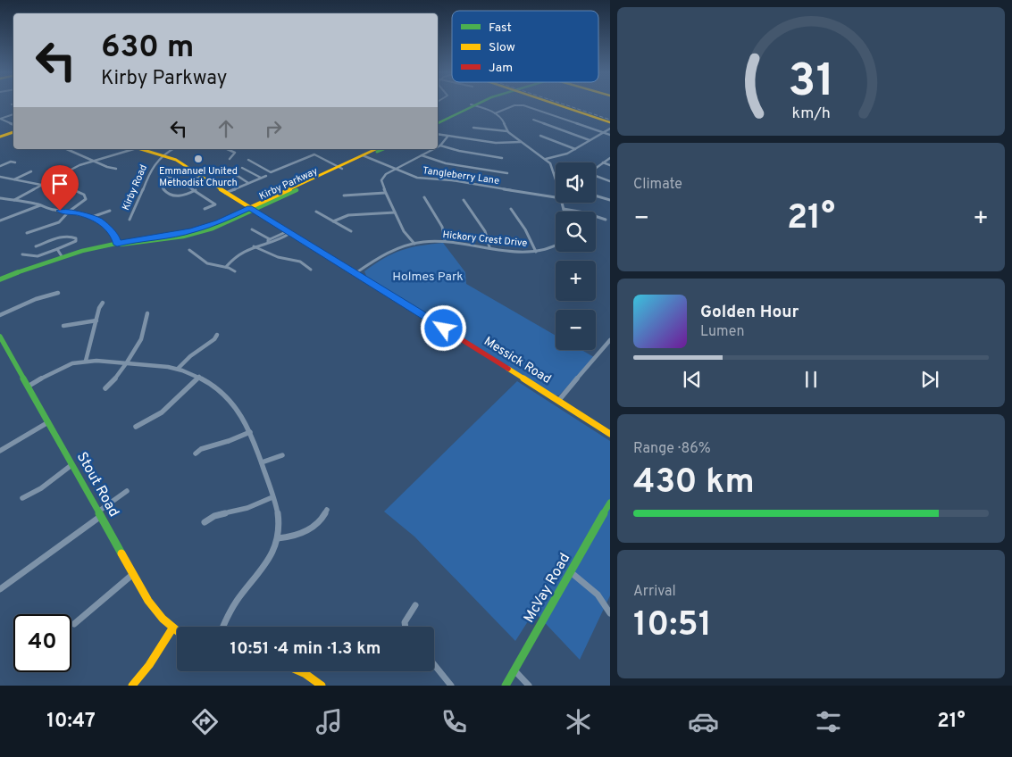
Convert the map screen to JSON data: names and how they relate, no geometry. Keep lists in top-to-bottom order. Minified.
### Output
{"streets":{"main road":["Kirby Parkway","Messick Road","Stout Road","McVay Road"],"street":["Tangleberry Lane","Kirby Road","Hickory Crest Drive"]},"crossings":[["Tangleberry Lane","Kirby Parkway"],["Kirby Parkway","Messick Road"],["Kirby Road","Messick Road"],["Hickory Crest Drive","Messick Road"]],"parks":["Holmes Park"],"places":["Emmanuel United Methodist Church"],"legend":["Fast","Slow","Jam"],"page":{"turn":["630 m","Kirby Parkway"],"tile":["Climate",["Range · 86%","430 km"],["Arrival","10:51"]],"map_buttons":["+","−"],"heat":["−","21°","+"],"song":["Golden Hour","Lumen"],"limit":"40","trip":"10:51 · 4 min · 1.3 km","tabs":["10:47","21°"],"gauge":["31","km/h"]}}
